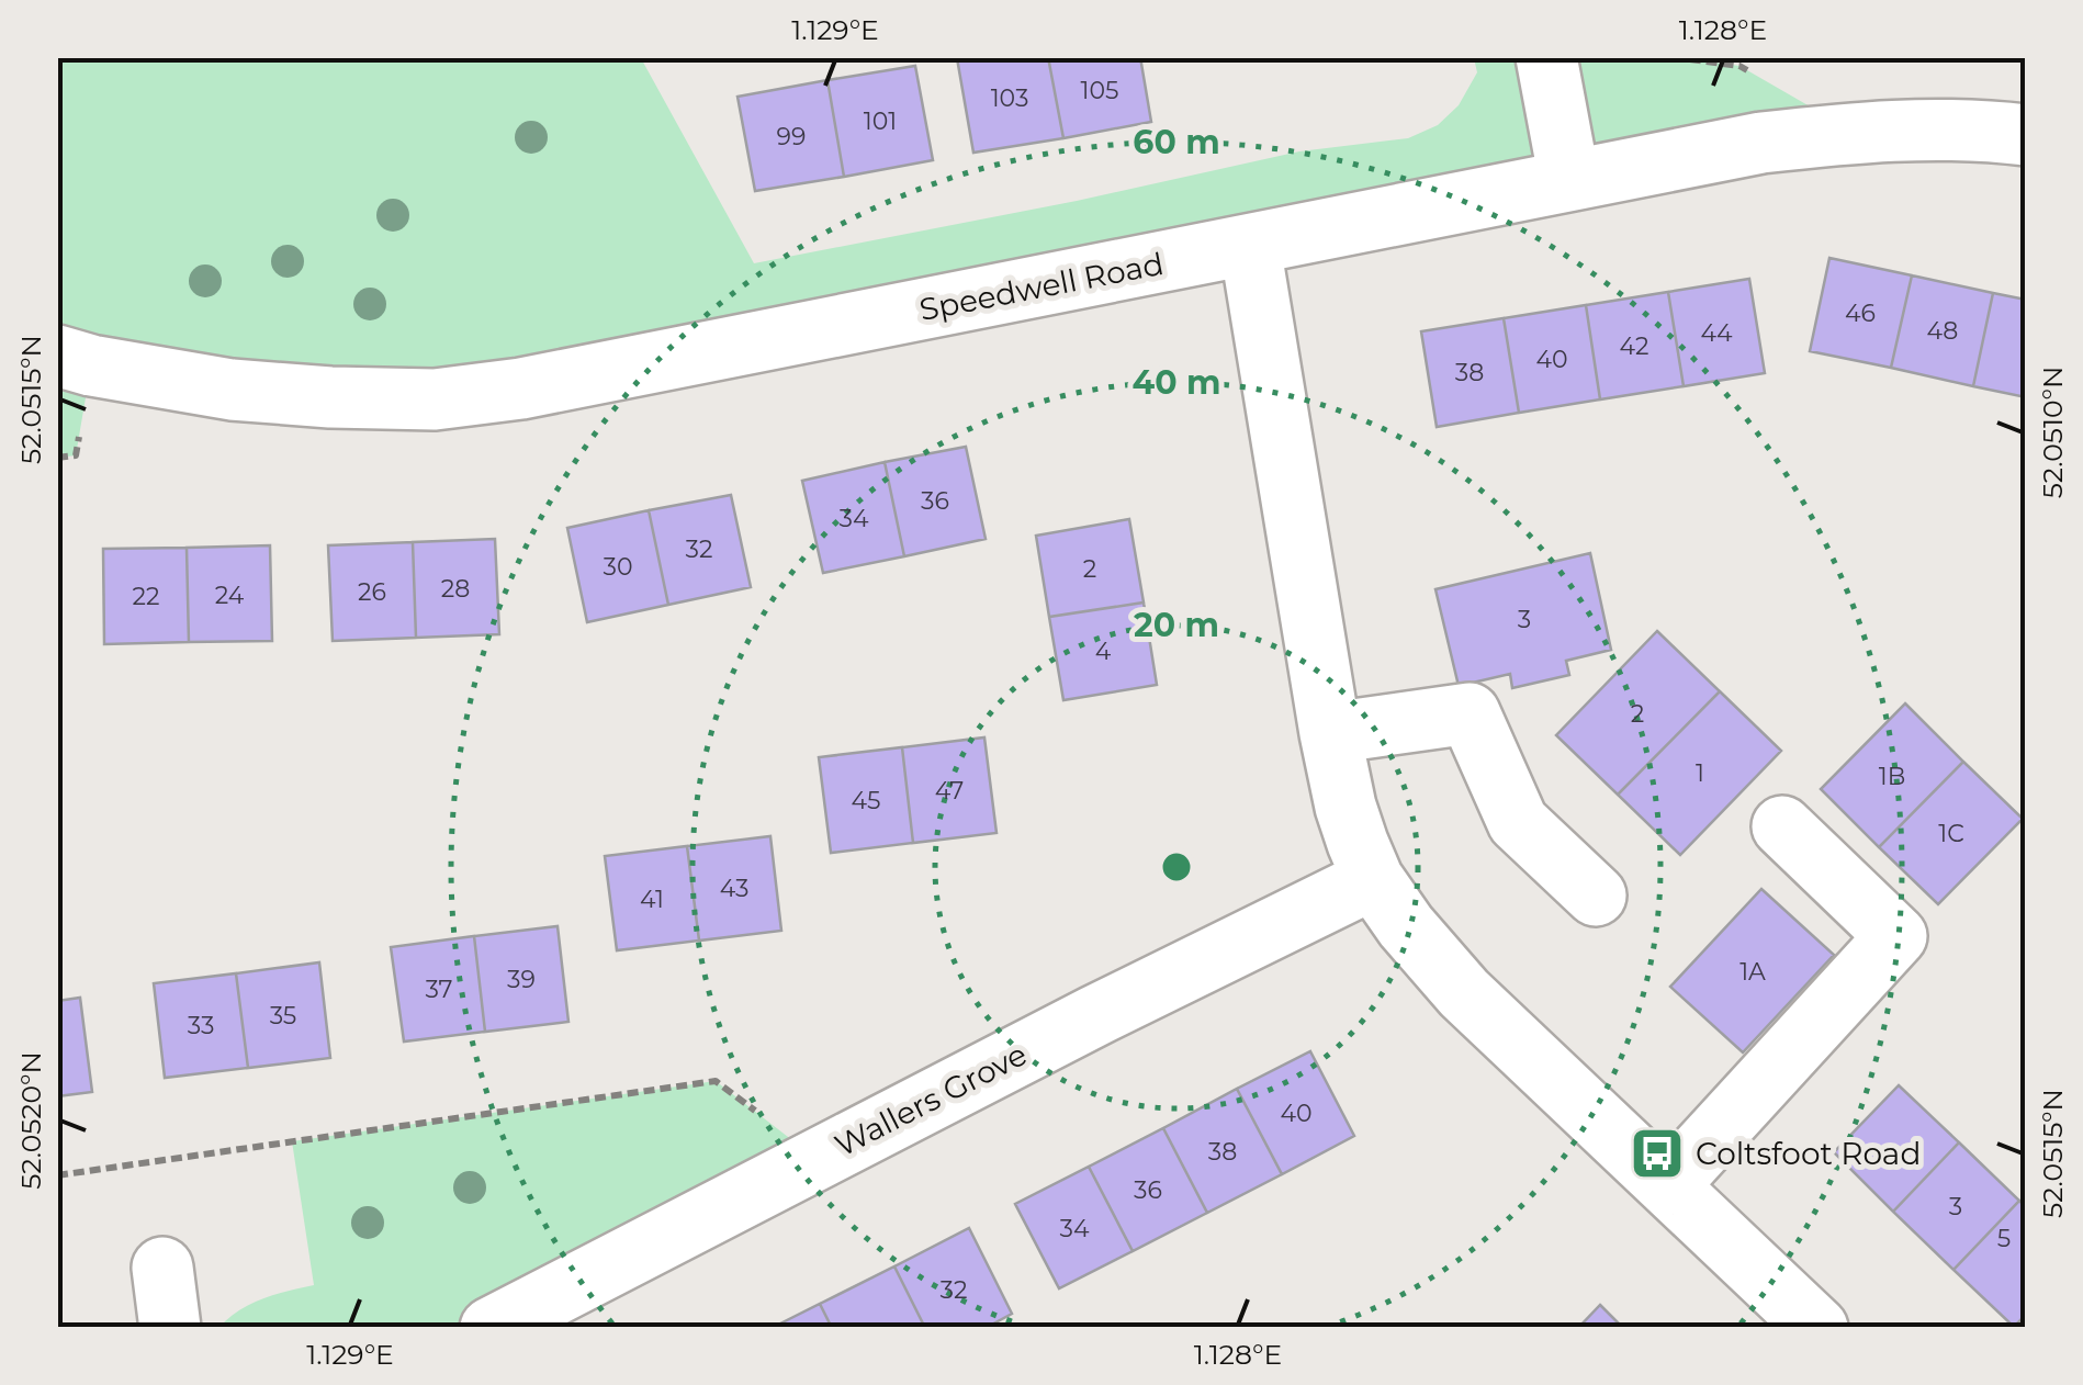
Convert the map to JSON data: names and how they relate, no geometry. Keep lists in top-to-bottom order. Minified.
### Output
{"streets":{"street":["Speedwell Road","Wallers Grove"]},"places":{"bus stop":["Coltsfoot Road"]},"house_numbers":["105","103","101","99","46","48","44","42","40","38","36","34","32","30","2","28","26","24","22","3","4","2","1","1B","47","45","1C","43","41","1A","39","37","35","33","40","38","36","3","34","5","32"],"coordinates":["1.129°E","1.128°E","52.0515°N","52.0510°N","52.0520°N"],"rings":["60 m","40 m","20 m"]}
